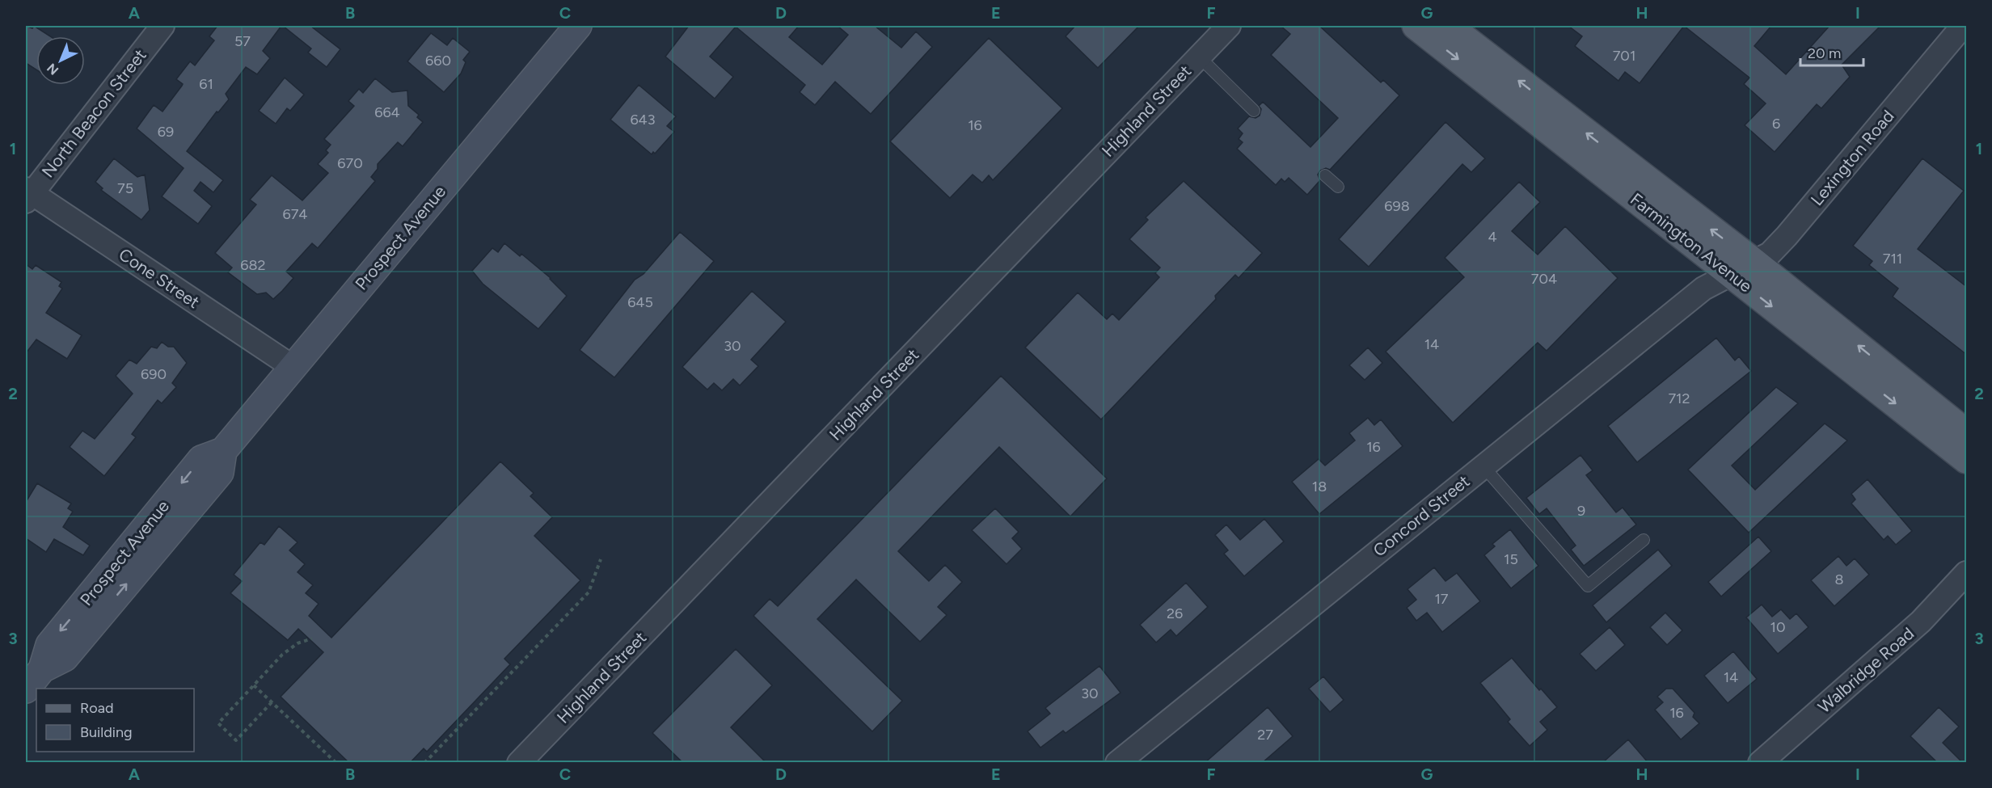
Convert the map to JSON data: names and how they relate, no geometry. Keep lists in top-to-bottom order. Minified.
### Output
{"streets":{"main road":["Prospect Avenue","Farmington Avenue"],"street":["Highland Street","North Beacon Street","Lexington Road","Cone Street","Concord Street","Walbridge Road"]},"crossings":[["North Beacon Street","Cone Street"],["Lexington Road","Farmington Avenue"],["Lexington Road","Concord Street"],["Prospect Avenue","Cone Street"],["Farmington Avenue","Concord Street"]],"house_numbers":["57","701","660","61","664","643","6","16","69","670","75","698","674","4","711","682","704","645","14","30","690","712","16","18","9","15","8","17","26","10","14","30","16","27"],"legend":["Road","Building"],"scale_bar":"20 m","north":"bottom left","grid":{"columns":["A","B","C","D","E","F","G","H","I"],"rows":["1","2","3"]}}
